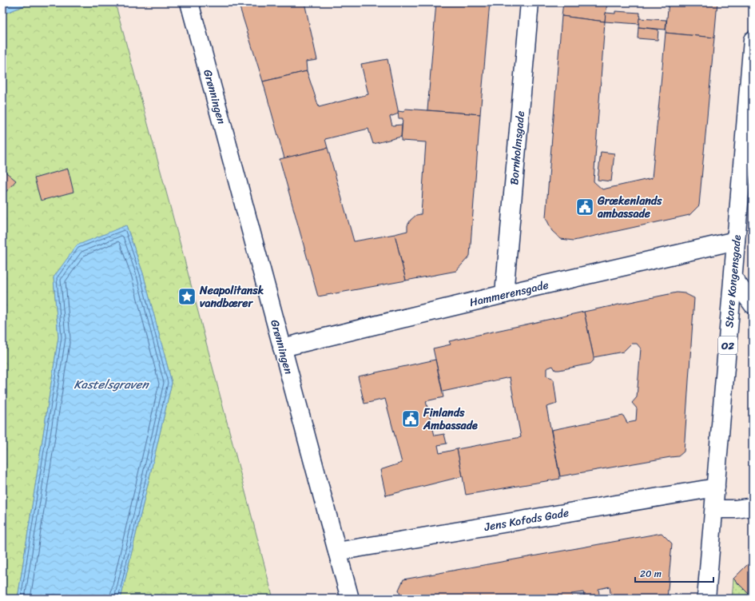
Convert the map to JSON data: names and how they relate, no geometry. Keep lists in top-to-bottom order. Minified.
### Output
{"streets":{"street":["Grønningen","Bornholmsgade","Store Kongensgade","Hammerensgade","O2","Jens Kofods Gade"]},"crossings":[["Grønningen","Hammerensgade"],["Grønningen","Jens Kofods Gade"],["Bornholmsgade","Hammerensgade"],["Store Kongensgade","Hammerensgade"],["Store Kongensgade","Jens Kofods Gade"]],"water":["Kastelsgraven"],"places":{"public building":["Grækenlands ambassade","Finlands Ambassade"],"place":["Neapolitansk vandbærer"]},"scale_bar":"20 m"}
